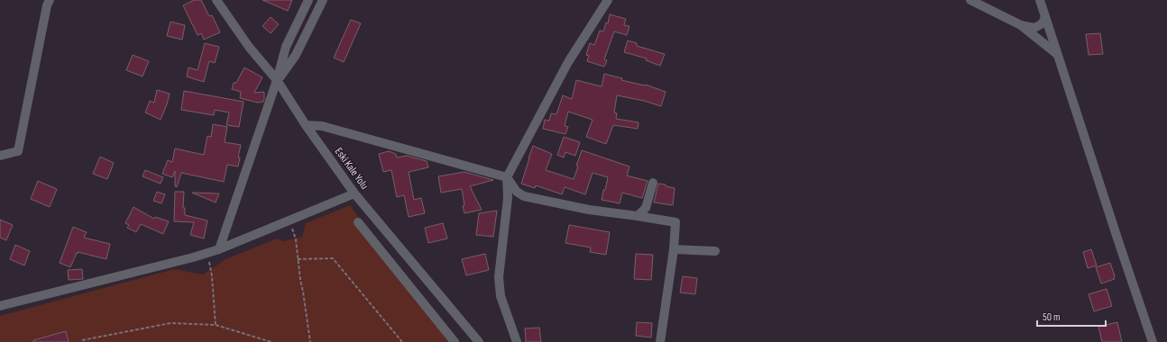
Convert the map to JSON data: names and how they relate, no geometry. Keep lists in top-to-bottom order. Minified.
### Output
{"streets":{"street":["Eski Kale Yolu"]},"scale_bar":"50 m"}
